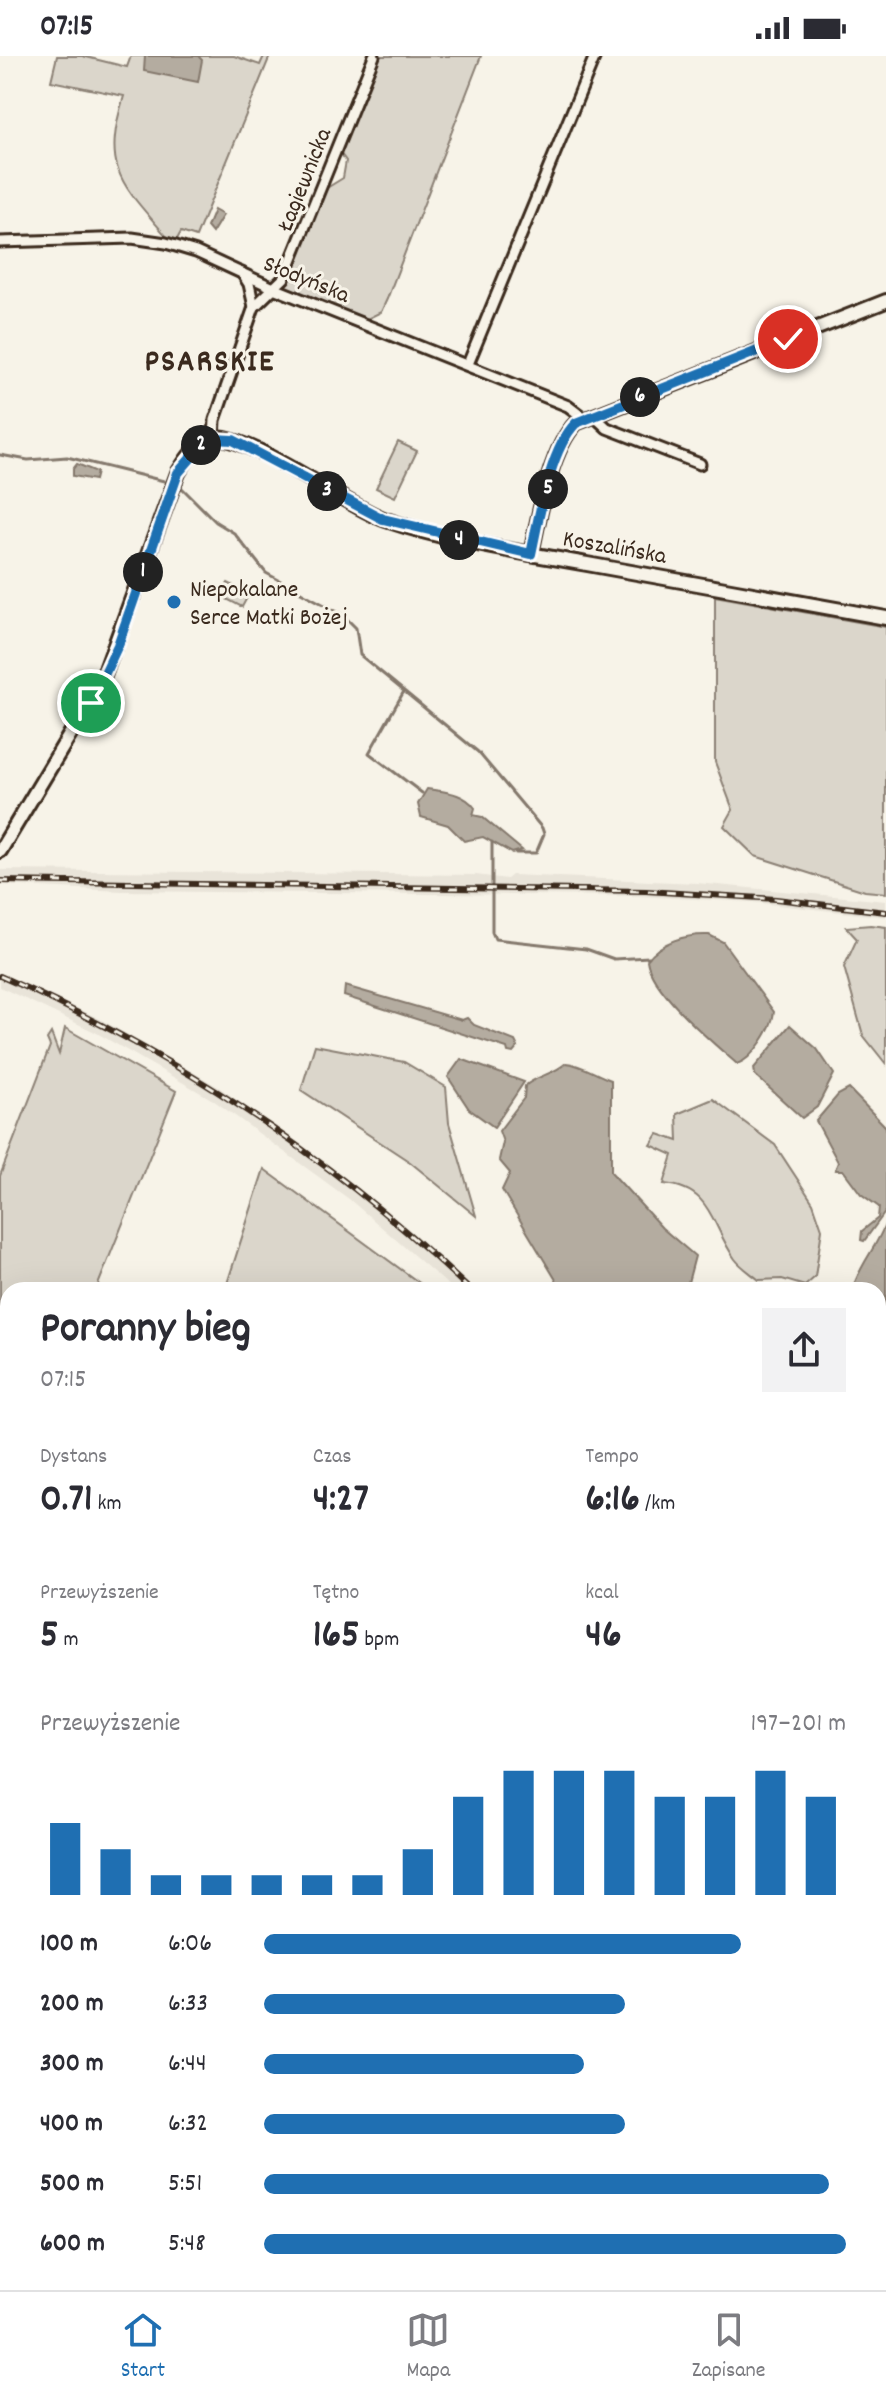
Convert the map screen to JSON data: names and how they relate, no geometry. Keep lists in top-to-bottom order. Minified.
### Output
{"streets":{"street":["Łagiewnicka","Słodyńska","Koszalińska"]},"crossings":[["Łagiewnicka","Słodyńska"]],"districts":["PSARSKIE"],"places":["Niepokalane Serce Matki Bożej"],"page":{"status":"07:15","pins":["6","2","5","3","4","1"],"heading":["Poranny bieg","07:15"],"stats":[["Dystans","0.71 km"],["Czas","4:27"],["Tempo","6:16 /km"],["Przewyższenie","5 m"],["Tętno","165 bpm"],["kcal","46"]],"chart":["Przewyższenie","197–201 m"],"list":[{"name":"100 m","note":"6:06"},{"name":"200 m","note":"6:33"},{"name":"300 m","note":"6:44"},{"name":"400 m","note":"6:32"},{"name":"500 m","note":"5:51"},{"name":"600 m","note":"5:48"}],"tabs":["Start","Mapa","Zapisane"]}}
